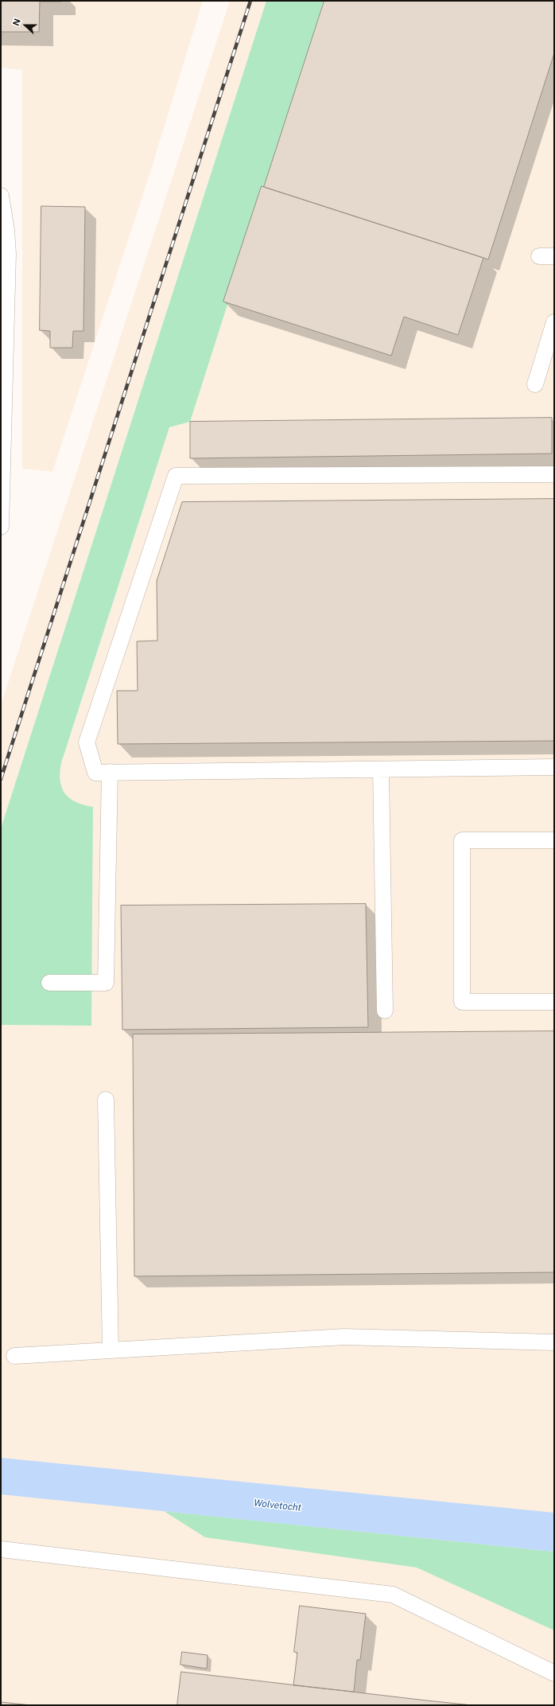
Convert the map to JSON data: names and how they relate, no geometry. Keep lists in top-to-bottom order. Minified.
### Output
{"water":["Wolvetocht"],"north":"left"}
